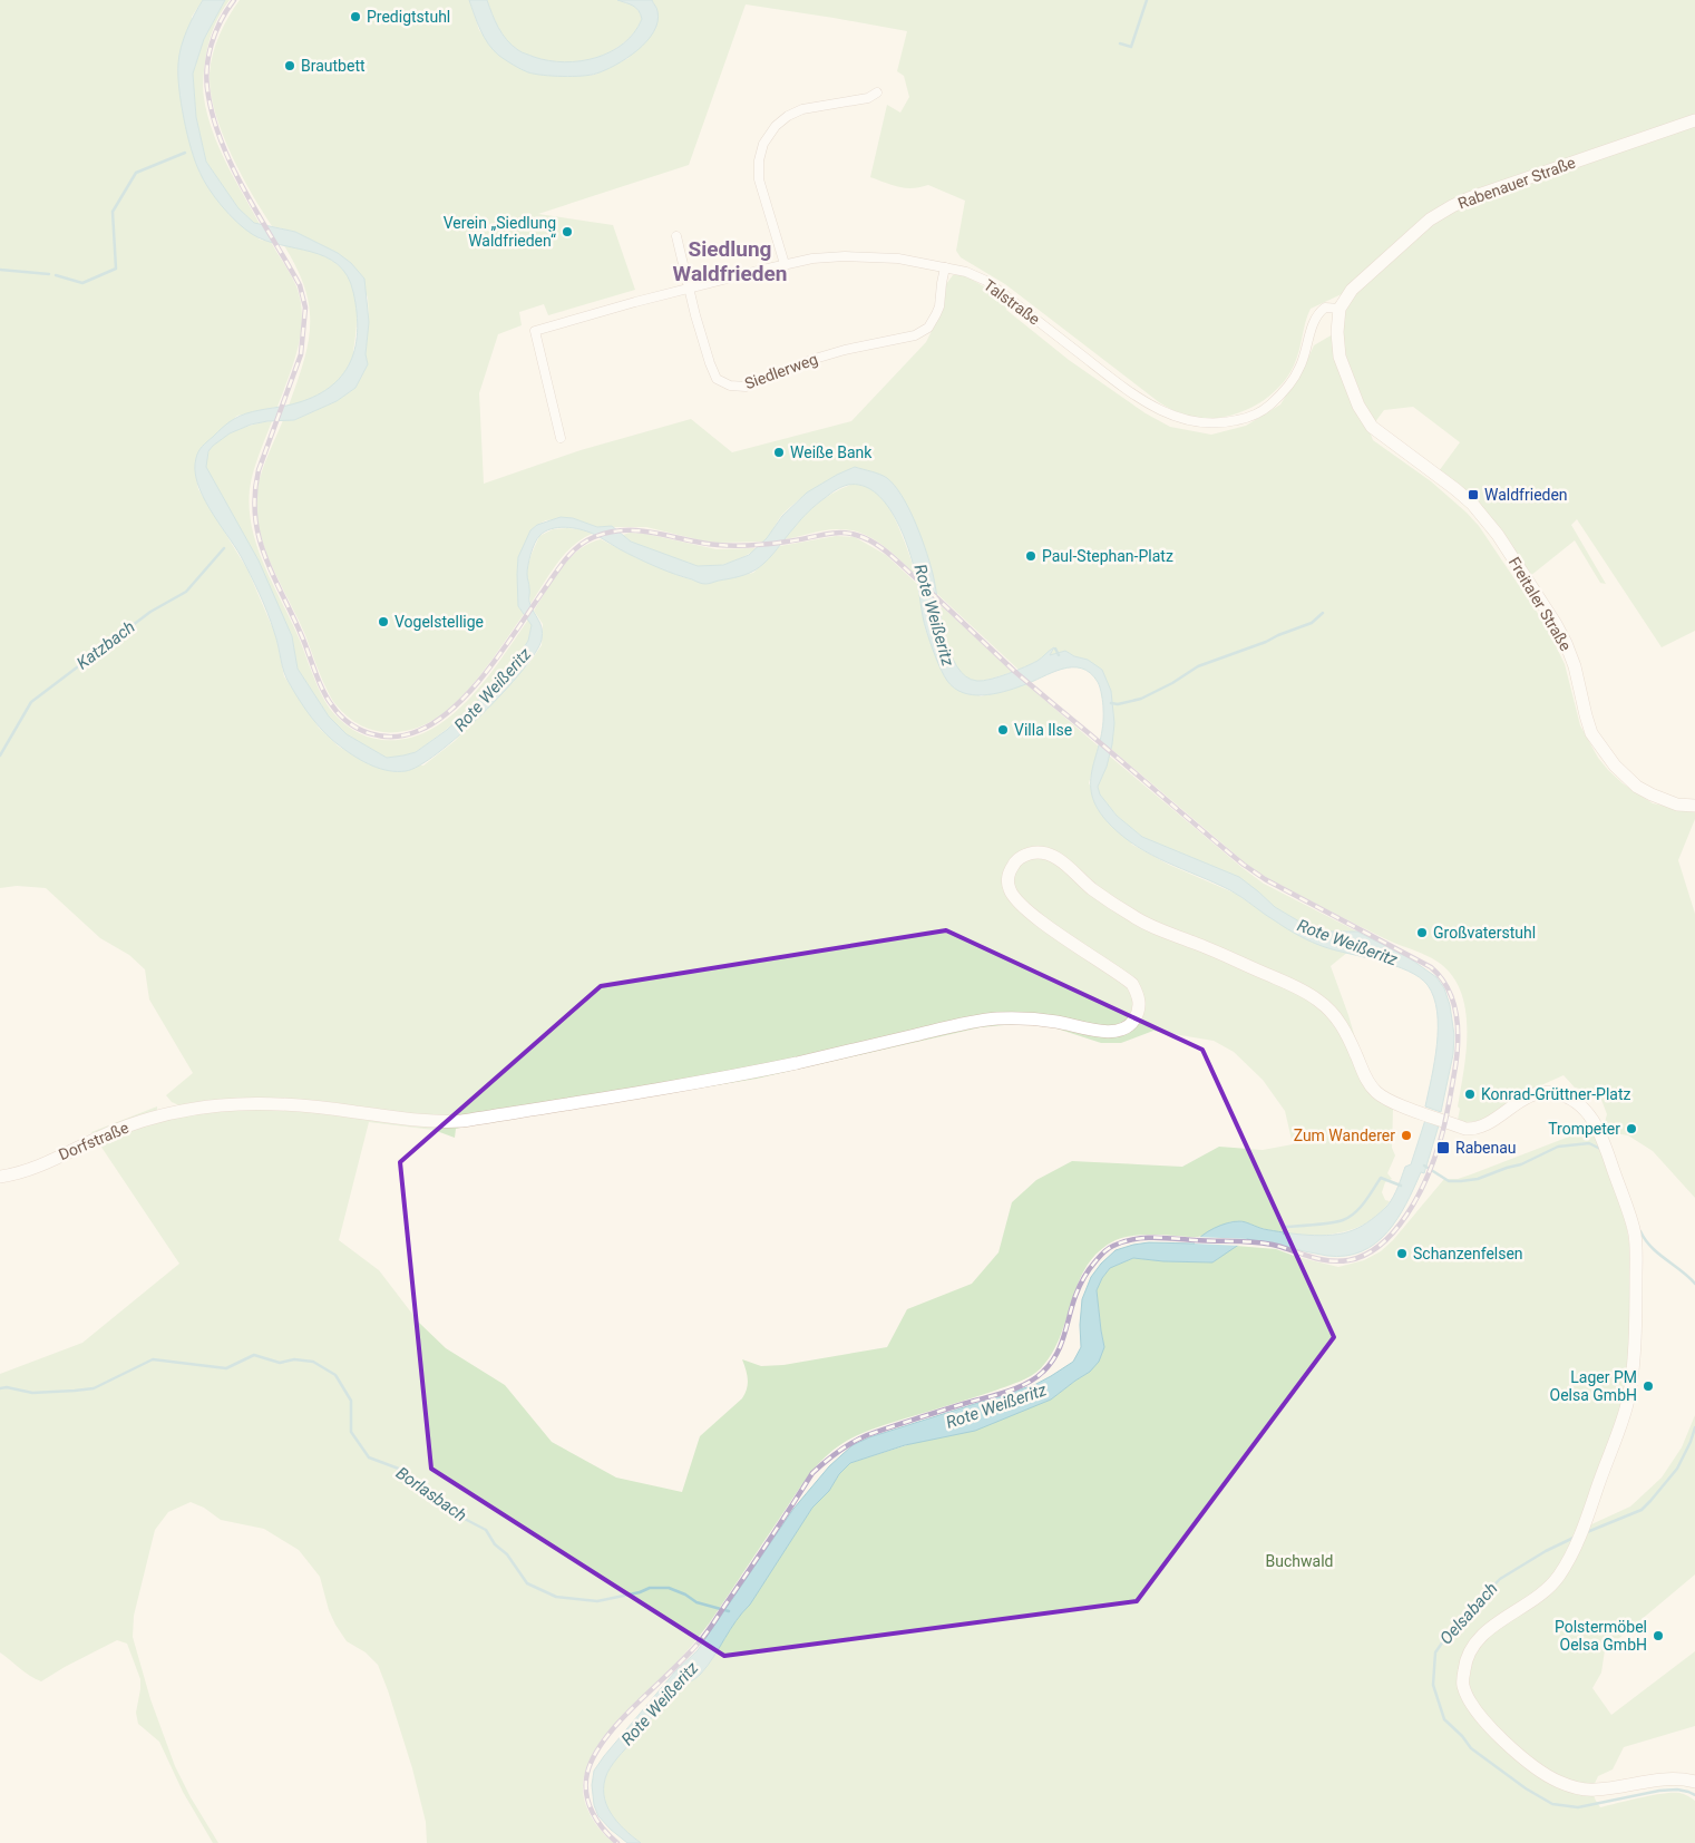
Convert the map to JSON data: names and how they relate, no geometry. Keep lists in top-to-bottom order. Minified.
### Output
{"streets":{"street":["Rabenauer Straße","Talstraße","Siedlerweg","Freitaler Straße","Dorfstraße"]},"crossings":[["Rabenauer Straße","Talstraße"],["Rabenauer Straße","Freitaler Straße"],["Talstraße","Siedlerweg"],["Talstraße","Freitaler Straße"]],"districts":["Siedlung Waldfrieden"],"water":["Rote Weißeritz","Katzbach","Borlasbach","Oelsabach"],"parks":["Buchwald"],"places":{"other":["Predigtstuhl","Brautbett","Verein „Siedlung Waldfrieden“","Weiße Bank","Paul-Stephan-Platz","Vogelstellige","Villa Ilse","Großvaterstuhl","Konrad-Grüttner-Platz","Trompeter","Zum Wanderer","Schanzenfelsen","Lager PM Oelsa GmbH","Polstermöbel Oelsa GmbH"],"transit":["Waldfrieden","Rabenau"]}}
